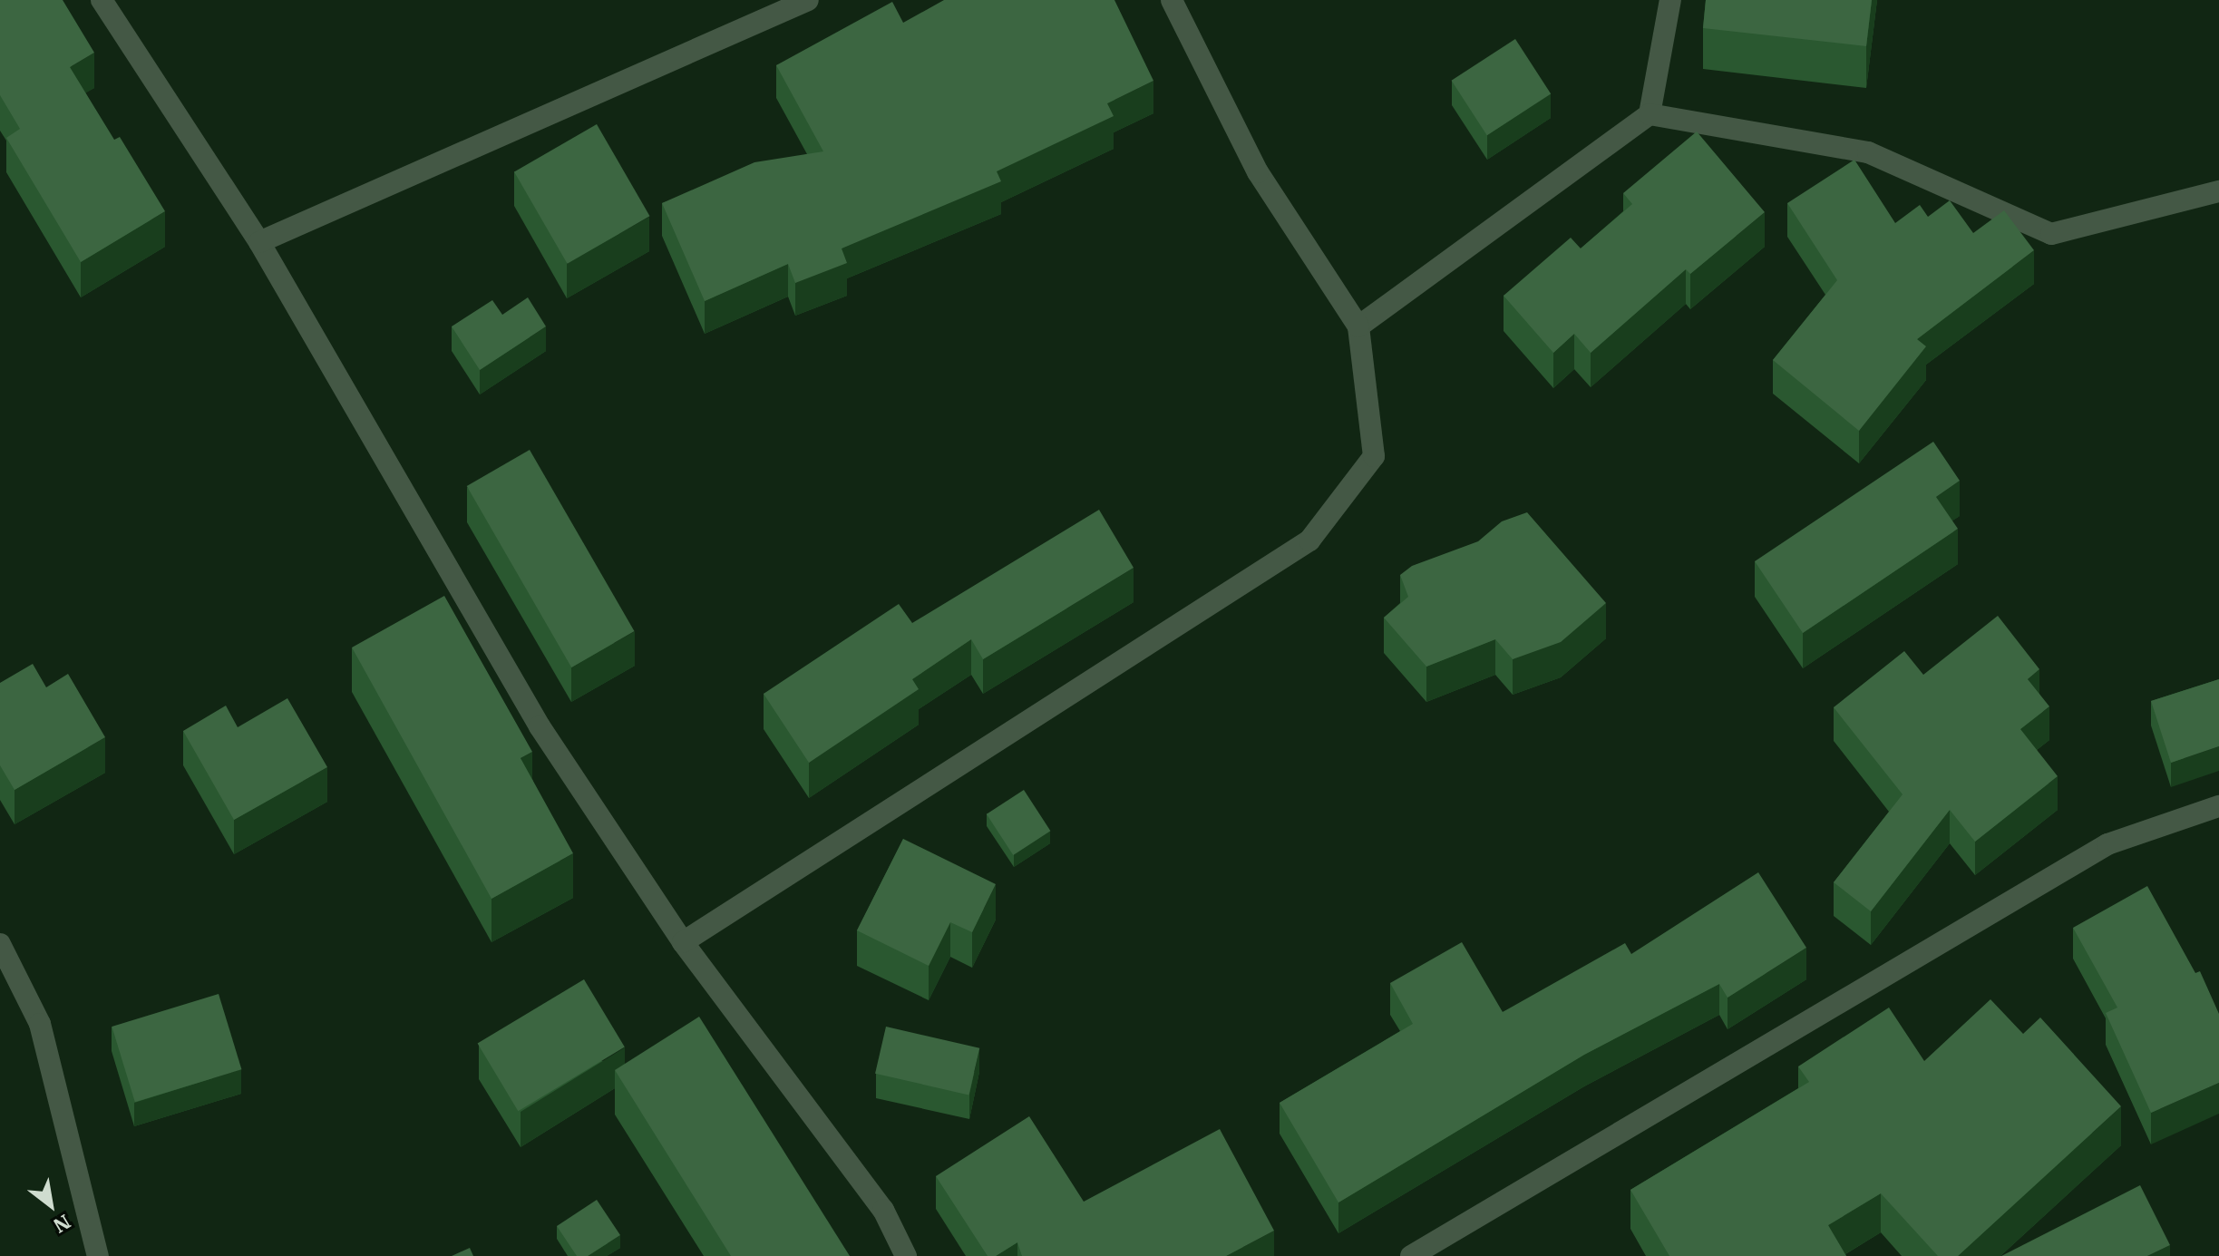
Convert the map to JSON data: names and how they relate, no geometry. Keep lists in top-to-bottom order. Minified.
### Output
{"north":"bottom right"}
